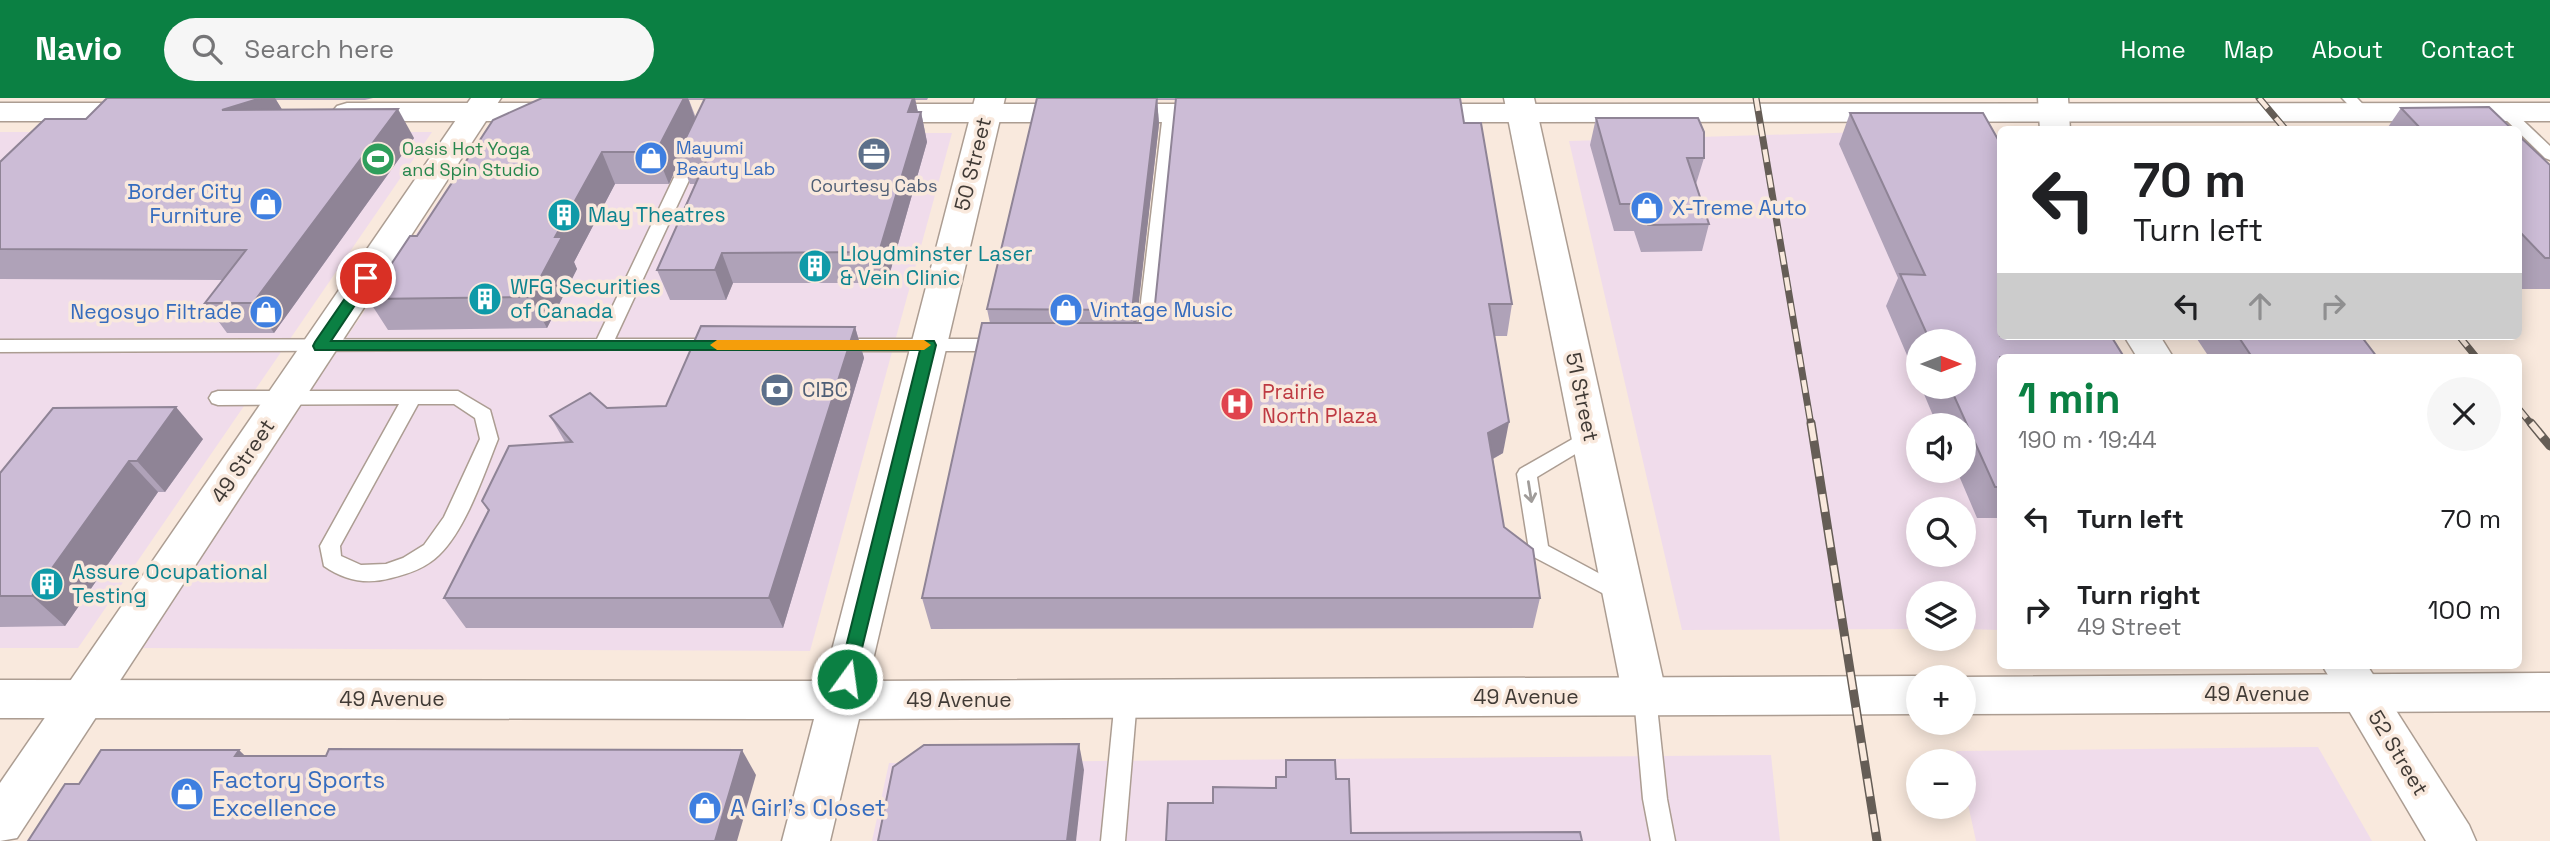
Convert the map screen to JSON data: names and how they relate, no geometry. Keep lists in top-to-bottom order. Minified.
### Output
{"streets":{"street":["50 Street","51 Street","49 Street","49 Avenue","52 Street"]},"crossings":[["50 Street","49 Avenue"],["51 Street","49 Avenue"],["49 Street","49 Avenue"],["49 Avenue","52 Street"]],"places":{"office":["Courtesy Cabs"],"shop":["Mayumi Beauty Lab","Border City Furniture","X-Treme Auto","Vintage Music","Negosyo Filtrade","Factory Sports Excellence","A Girl's Closet"],"sports":["Oasis Hot Yoga and Spin Studio"],"building":["May Theatres","Lloydminster Laser & Vein Clinic","WFG Securities of Canada","Assure Ocupational Testing"],"bank":["CIBC"],"hospital":["Prairie North Plaza"]},"north":"right","page":{"header":"Navio","search":"Search here","nav":["Home","Map","About","Contact"],"turn":["70 m","Turn left"],"map_buttons":["+","−"],"heading":["1 min","190 m · 19:44"],"list":[{"name":"Turn left","value":"70 m"},{"name":"Turn right","note":"49 Street","value":"100 m"}]}}
